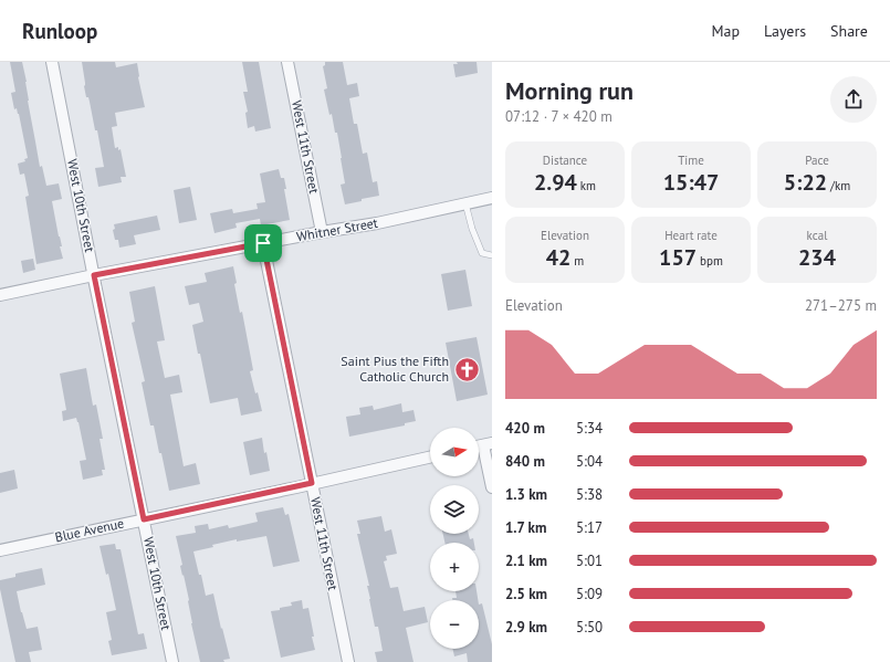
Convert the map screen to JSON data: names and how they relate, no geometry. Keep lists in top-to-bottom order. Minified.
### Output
{"streets":{"street":["West 11th Street","West 10th Street","Whitner Street","Blue Avenue"]},"crossings":[["West 11th Street","Whitner Street"],["West 11th Street","Blue Avenue"],["West 10th Street","Whitner Street"],["West 10th Street","Blue Avenue"]],"places":{"church":["Saint Pius the Fifth Catholic Church"]},"north":"right","page":{"header":"Runloop","nav":["Map","Layers","Share"],"heading":["Morning run","07:12 · 7 × 420 m"],"stats":[["Distance","2.94 km"],["Time","15:47"],["Pace","5:22 /km"],["Elevation","42 m"],["Heart rate","157 bpm"],["kcal","234"]],"chart":["Elevation","271–275 m"],"list":[{"name":"420 m","note":"5:34"},{"name":"840 m","note":"5:04"},{"name":"1.3 km","note":"5:38"},{"name":"1.7 km","note":"5:17"},{"name":"2.1 km","note":"5:01"},{"name":"2.5 km","note":"5:09"},{"name":"2.9 km","note":"5:50"}],"map_buttons":["+","−"]}}
